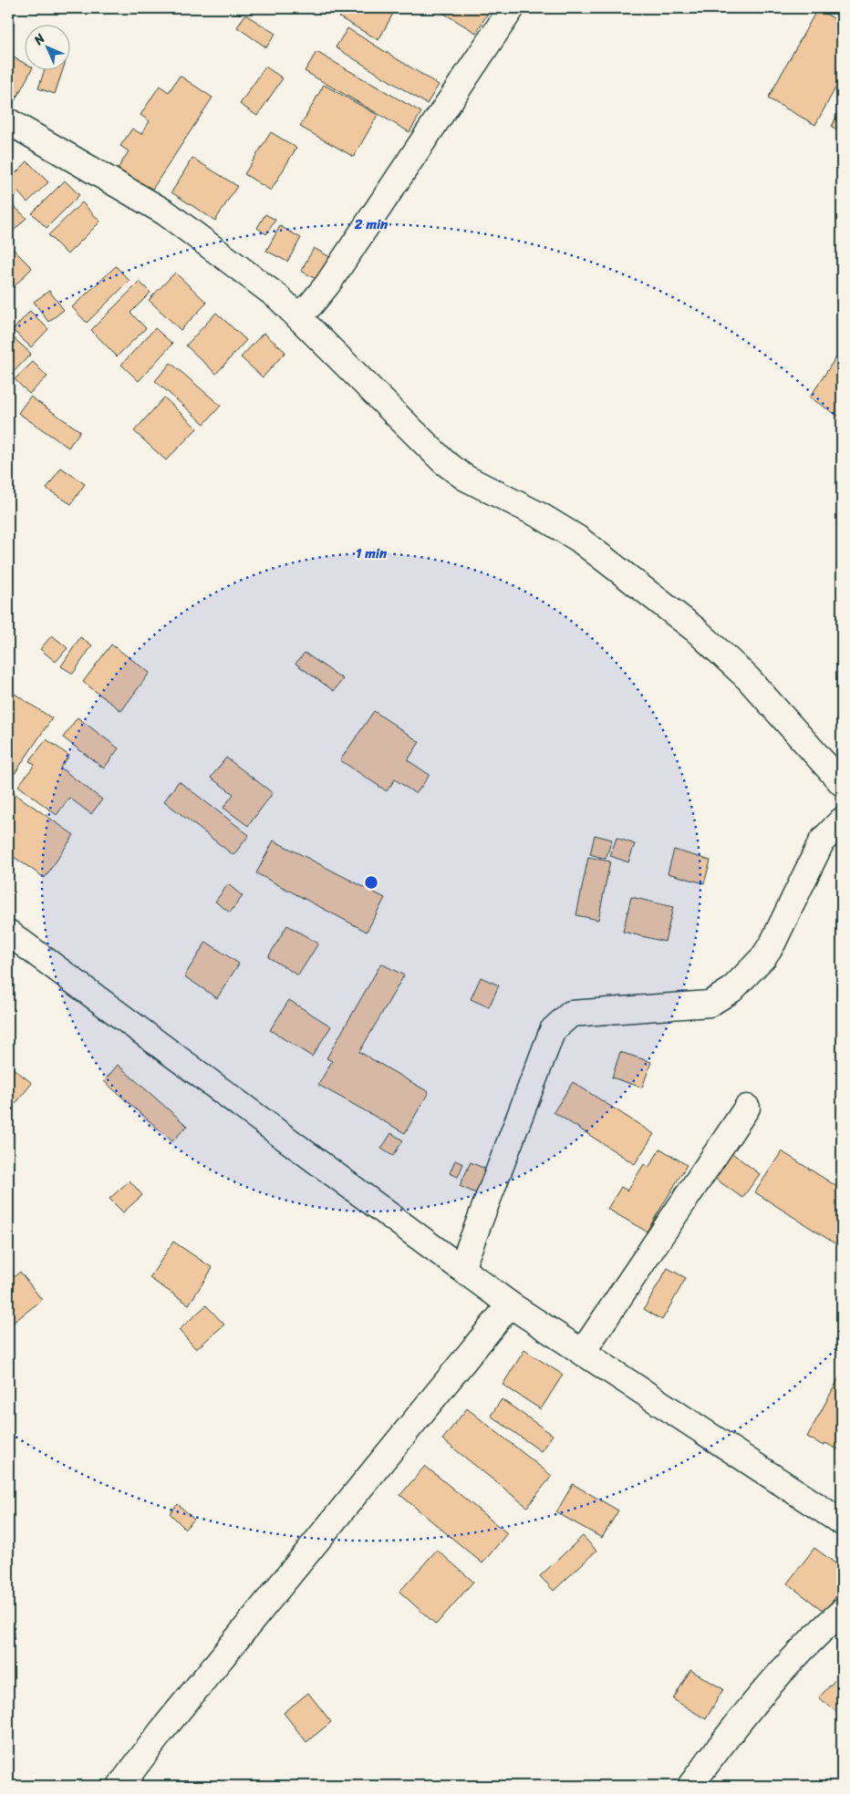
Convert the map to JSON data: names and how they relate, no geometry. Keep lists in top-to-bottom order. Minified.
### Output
{"north":"top left","rings":["2 min","1 min"]}
